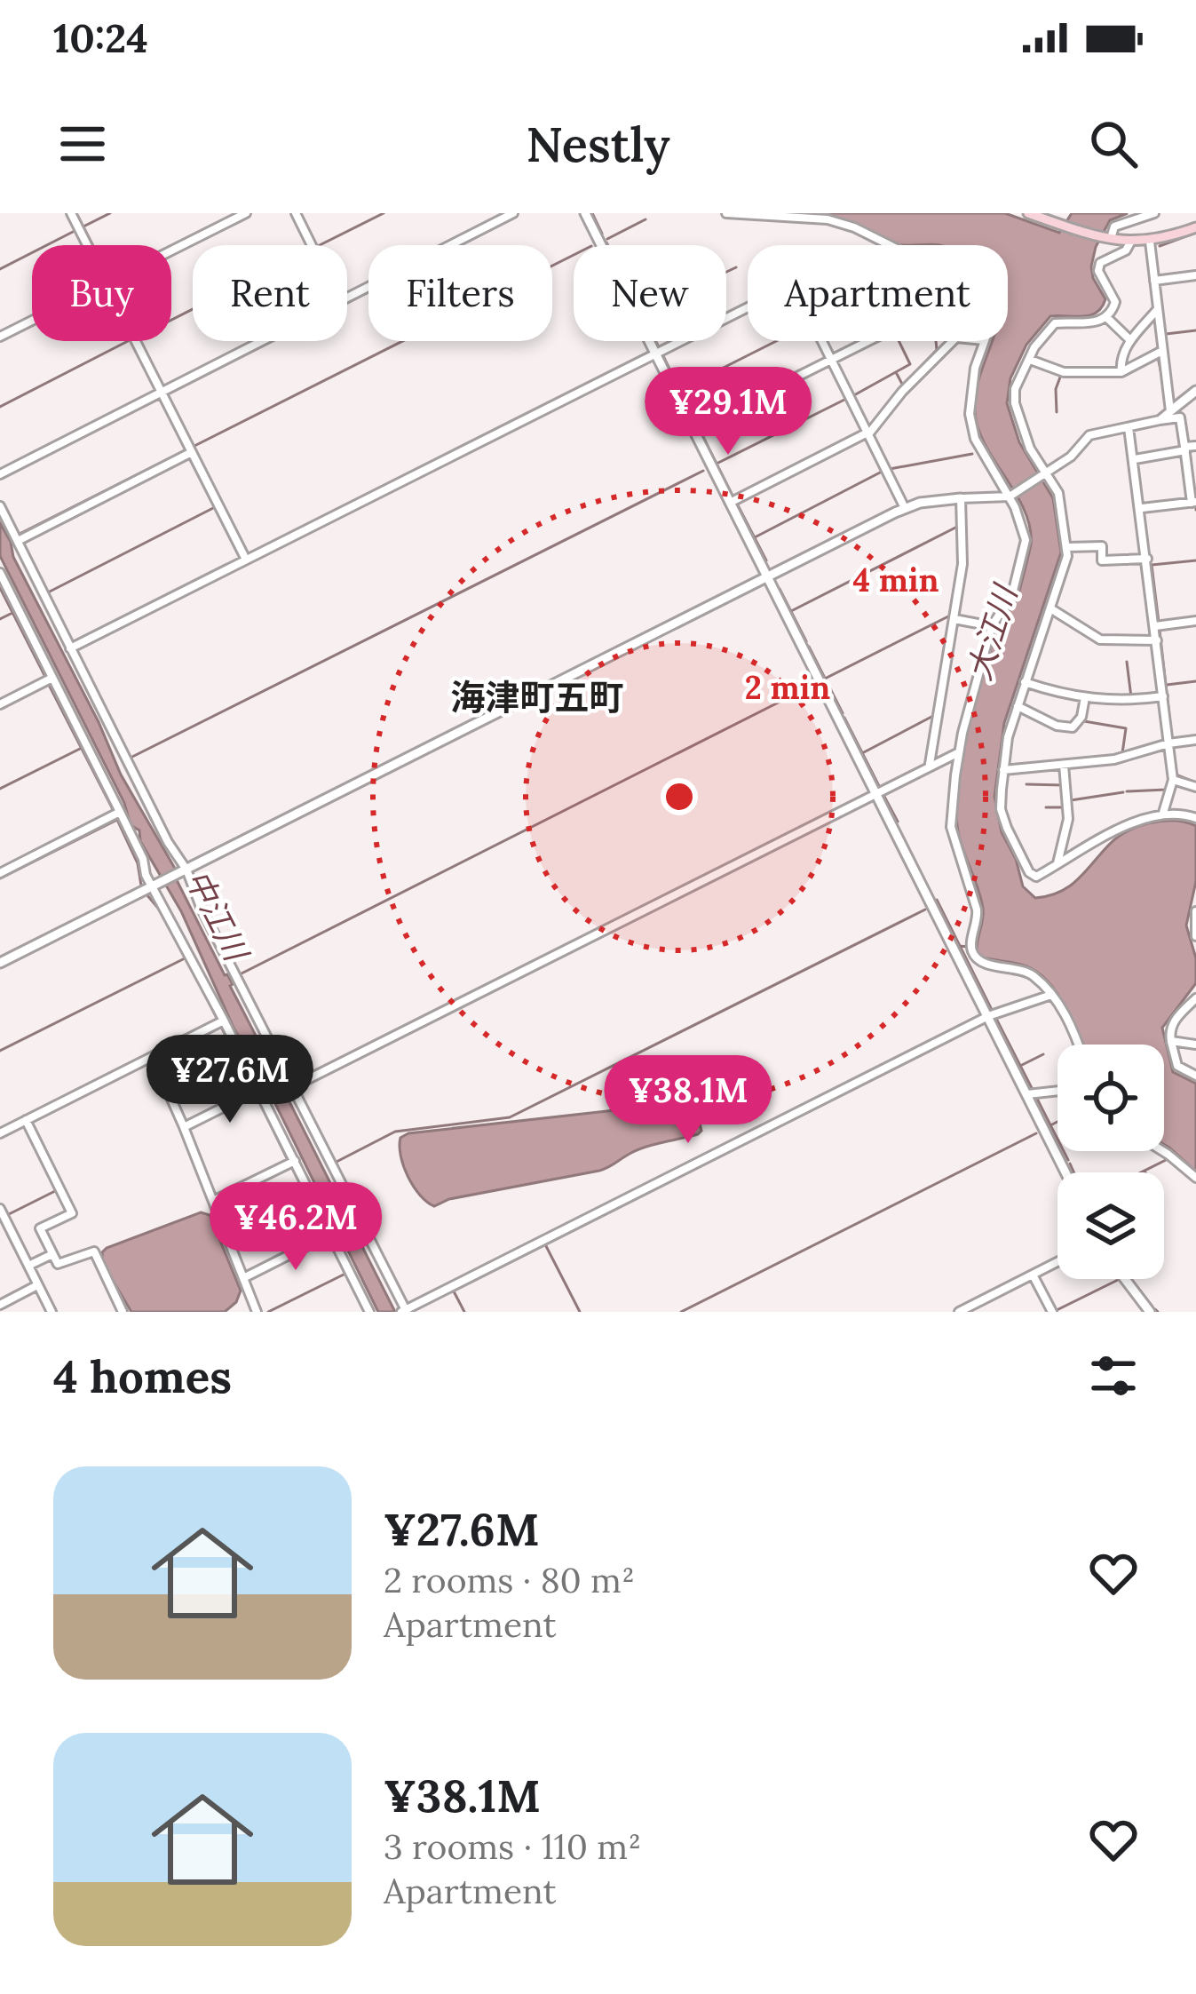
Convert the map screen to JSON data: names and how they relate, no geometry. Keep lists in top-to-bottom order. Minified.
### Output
{"districts":["海津町五町"],"water":["大江川","中江川"],"page":{"status":"10:24","header":"Nestly","chip":["Buy","Rent","Filters","New","Apartment"],"price":["¥29.1M","¥27.6M","¥38.1M","¥46.2M"],"heading":"4 homes","list":[{"name":"¥27.6M","note":"2 rooms · 80 m² · Apartment"},{"name":"¥38.1M","note":"3 rooms · 110 m² · Apartment"}]},"rings":["4 min","2 min"]}
